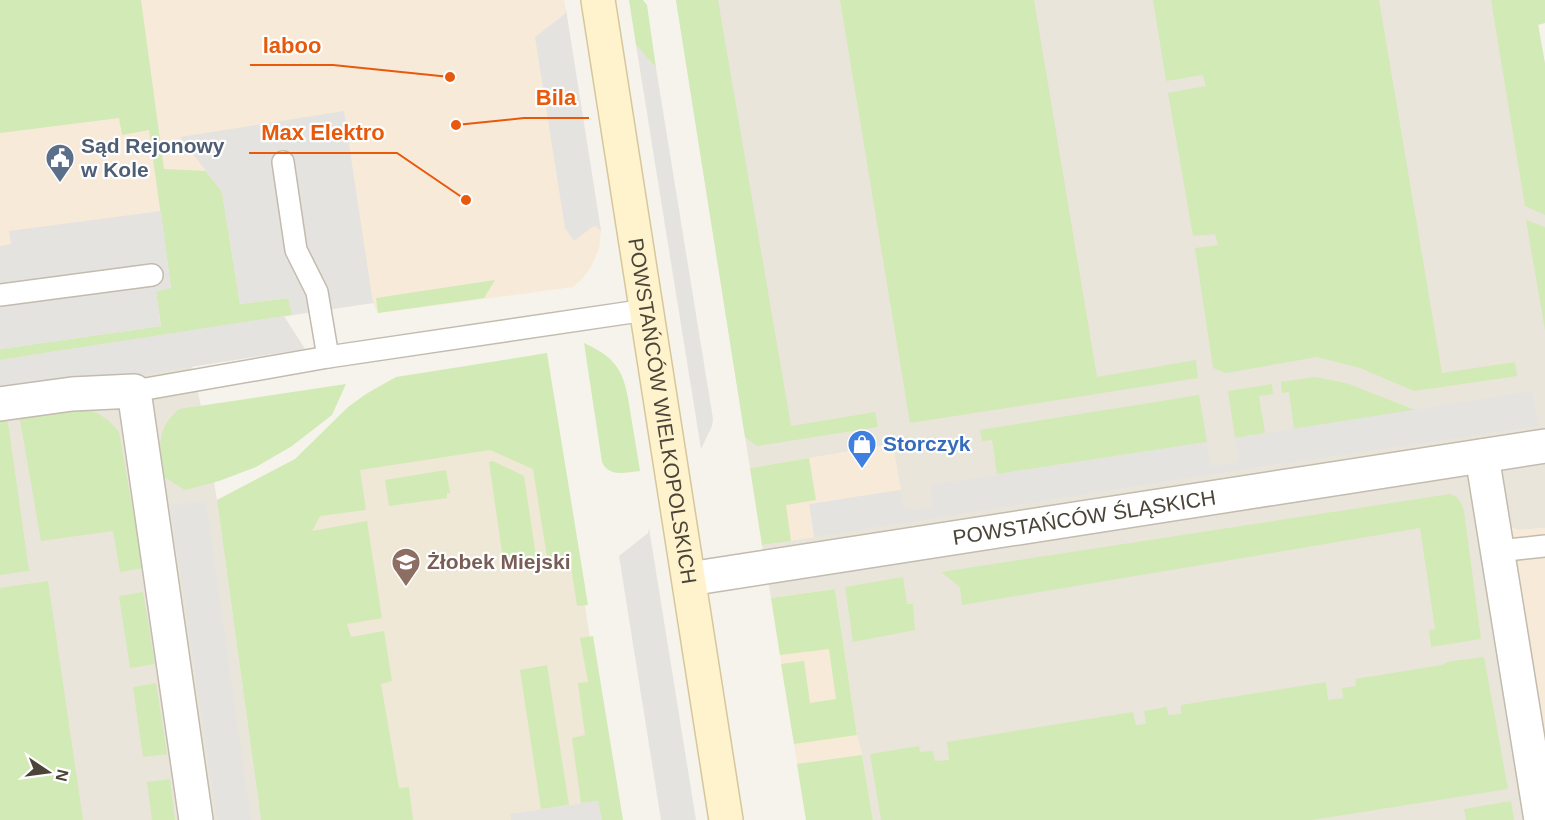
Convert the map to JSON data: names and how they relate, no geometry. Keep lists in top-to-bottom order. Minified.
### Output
{"streets":{"street":["POWSTAŃCÓW WIELKOPOLSKICH","POWSTAŃCÓW ŚLĄSKICH"]},"crossings":[["POWSTAŃCÓW WIELKOPOLSKICH","POWSTAŃCÓW ŚLĄSKICH"]],"places":{"other":["laboo","Bila","Max Elektro"],"public building":["Sąd Rejonowy w Kole"],"shop":["Storczyk"],"school or university":["Żłobek Miejski"]},"north":"right"}
